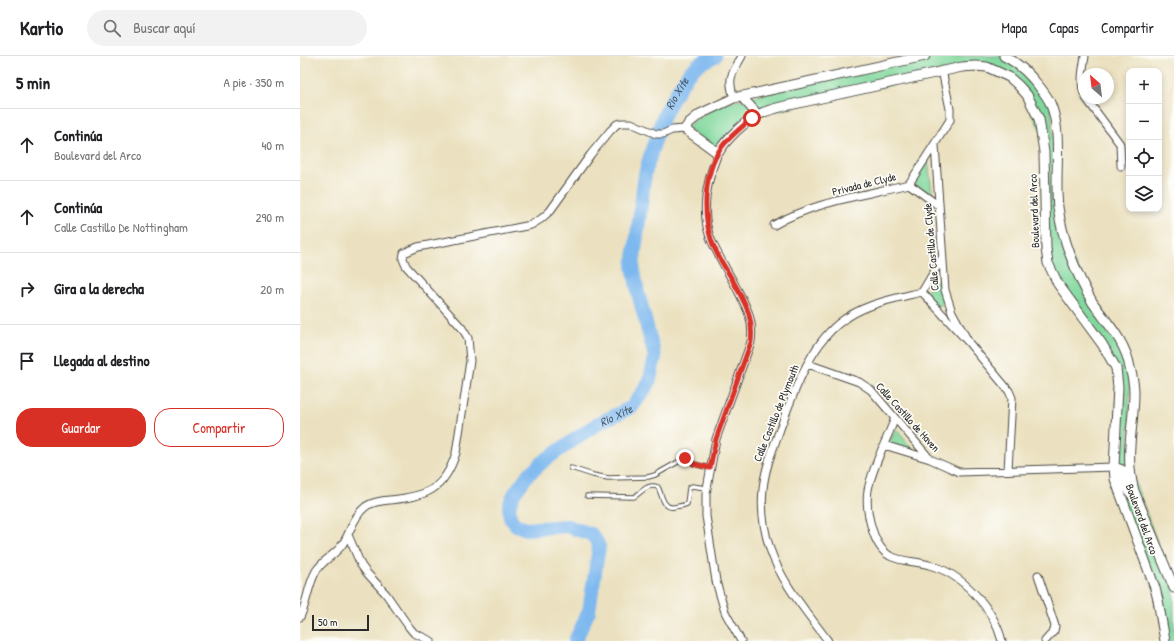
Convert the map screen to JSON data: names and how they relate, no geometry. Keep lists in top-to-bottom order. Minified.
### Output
{"streets":{"street":["Privada de Clyde","Boulevard del Arco","Calle Castillo de Clyde","Calle Castillo de Plymouth","Calle Castillo de Haven"]},"crossings":[["Privada de Clyde","Boulevard del Arco"],["Privada de Clyde","Calle Castillo de Clyde"],["Boulevard del Arco","Calle Castillo de Haven"],["Calle Castillo de Clyde","Calle Castillo de Haven"],["Calle Castillo de Plymouth","Calle Castillo de Haven"]],"water":["Rio Xite"],"scale_bar":"50 m","north":"top left","page":{"header":"Kartio","search":"Buscar aquí","nav":["Mapa","Capas","Compartir"],"heading":["5 min","A pie · 350 m"],"map_buttons":["+","−"],"list":[["Continúa","Boulevard del Arco","40 m"],["Continúa","Calle Castillo De Nottingham","290 m"],["Gira a la derecha","20 m"],"Llegada al destino"],"buttons":["Guardar","Compartir"],"scale":"50 m"}}
